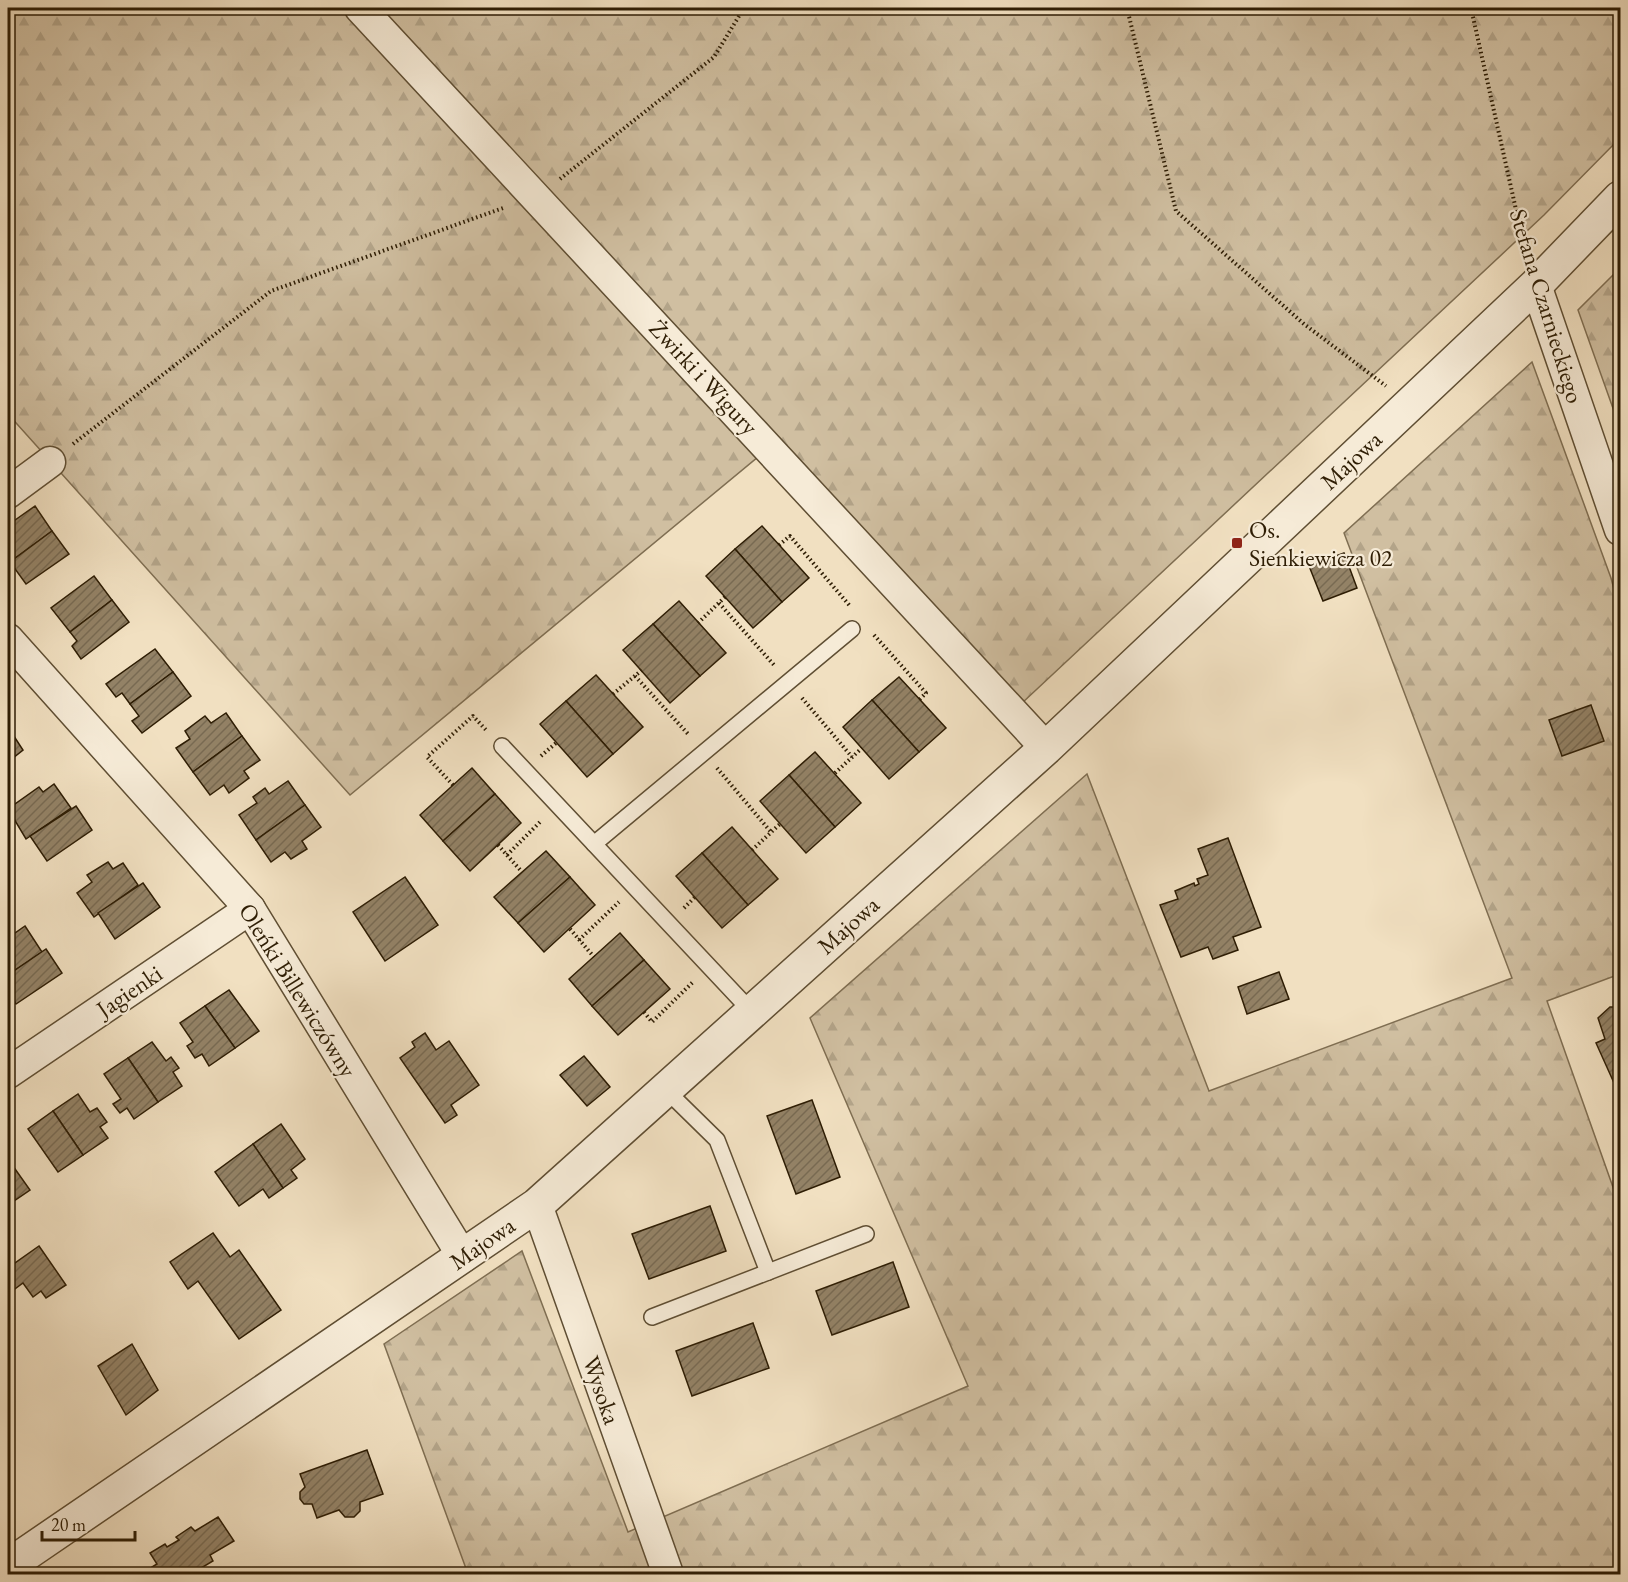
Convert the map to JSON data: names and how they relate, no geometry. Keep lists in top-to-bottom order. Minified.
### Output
{"streets":{"street":["Stefana Czarnieckiego","Żwirki i Wigury","Majowa","Oleńki Billewiczówny","Jagienki","Wysoka"]},"crossings":[["Stefana Czarnieckiego","Majowa"],["Żwirki i Wigury","Majowa"],["Majowa","Oleńki Billewiczówny"],["Majowa","Wysoka"],["Oleńki Billewiczówny","Jagienki"]],"places":{"transit":["Os. Sienkiewicza 02"]},"scale_bar":"20 m"}
